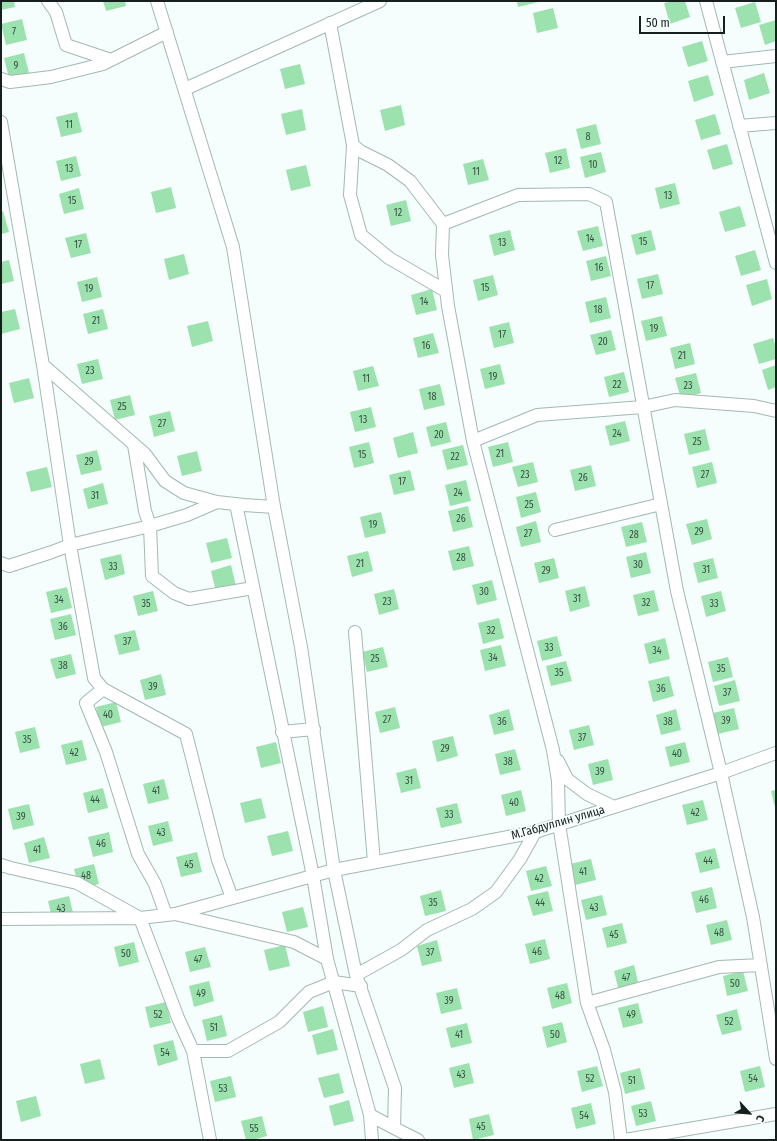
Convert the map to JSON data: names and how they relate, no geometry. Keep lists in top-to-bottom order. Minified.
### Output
{"streets":{"street":["М.Габдуллин улица"]},"house_numbers":["7","9","11","8","12","10","13","11","13","15","12","14","15","13","17","16","17","15","19","14","18","21","19","17","20","16","21","23","19","11","22","23","18","25","13","27","24","20","25","21","15","22","29","23","27","26","17","24","31","25","26","19","29","27","28","28","21","30","33","31","29","30","31","34","23","32","35","33","36","32","37","33","34","34","25","38","35","35","39","36","37","40","27","39","36","38","37","35","29","42","40","38","39","31","41","44","40","42","33","39","43","46","41","44","45","41","48","42","46","35","44","43","43","48","45","46","37","50","47","47","50","49","48","39","52","49","52","51","41","50","54","43","52","54","51","53","53","54","45","55"],"scale_bar":"50 m","north":"bottom right"}
